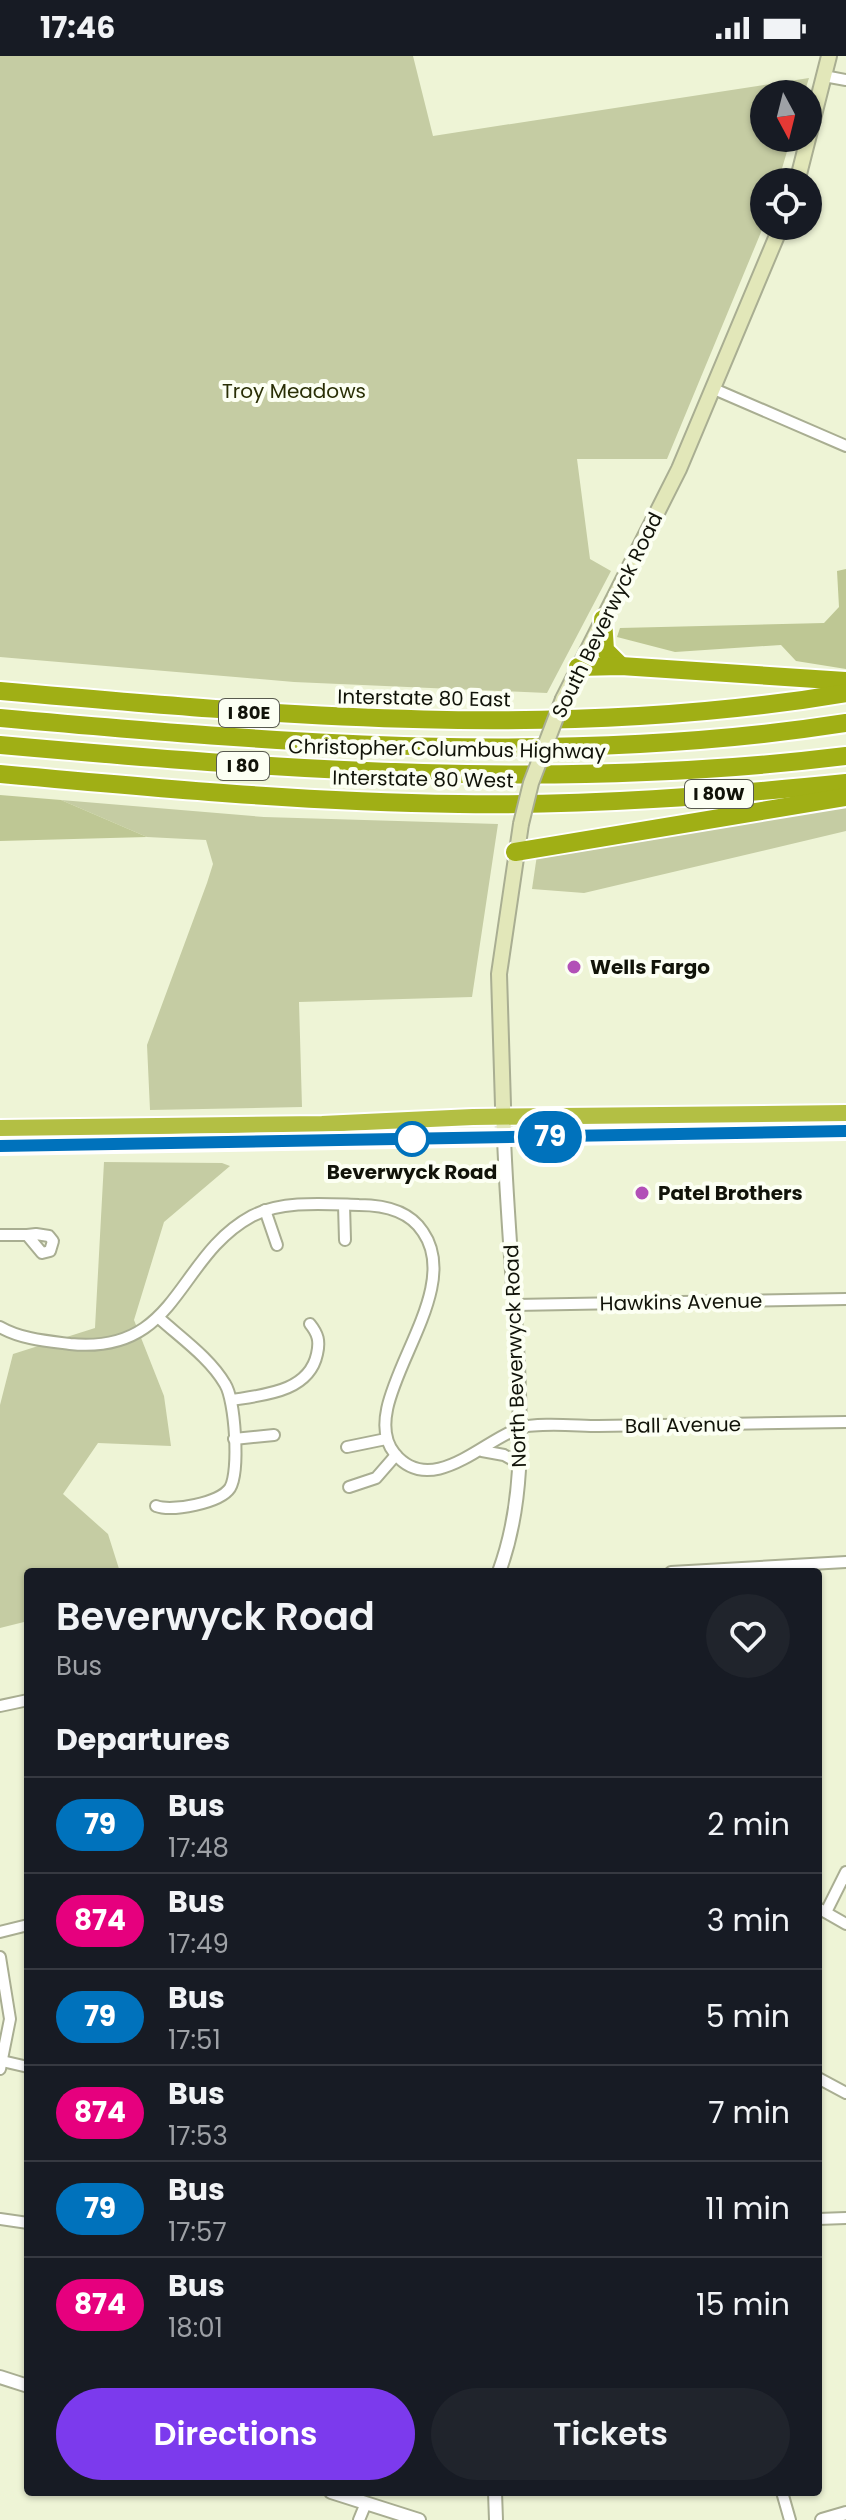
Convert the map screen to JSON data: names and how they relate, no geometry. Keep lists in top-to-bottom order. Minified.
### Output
{"streets":{"highway":["Interstate 80 East","I 80E","Christopher Columbus Highway","I 80","Interstate 80 West","I 80W"],"main road":["South Beverwyck Road"],"street":["Hawkins Avenue","North Beverwyck Road","Ball Avenue"]},"crossings":[["South Beverwyck Road","North Beverwyck Road"],["Hawkins Avenue","North Beverwyck Road"],["North Beverwyck Road","Ball Avenue"]],"parks":["Troy Meadows"],"places":["Wells Fargo","Beverwyck Road","Patel Brothers"],"lines":["bus line 79"],"north":"bottom","page":{"status":"17:46","on_map":"79","heading":[["Beverwyck Road","Bus"],"Departures"],"list":[{"mark":"79","name":"Bus","note":"17:48","value":"2 min"},{"mark":"874","name":"Bus","note":"17:49","value":"3 min"},{"mark":"79","name":"Bus","note":"17:51","value":"5 min"},{"mark":"874","name":"Bus","note":"17:53","value":"7 min"},{"mark":"79","name":"Bus","note":"17:57","value":"11 min"},{"mark":"874","name":"Bus","note":"18:01","value":"15 min"}],"buttons":["Directions","Tickets"]}}
